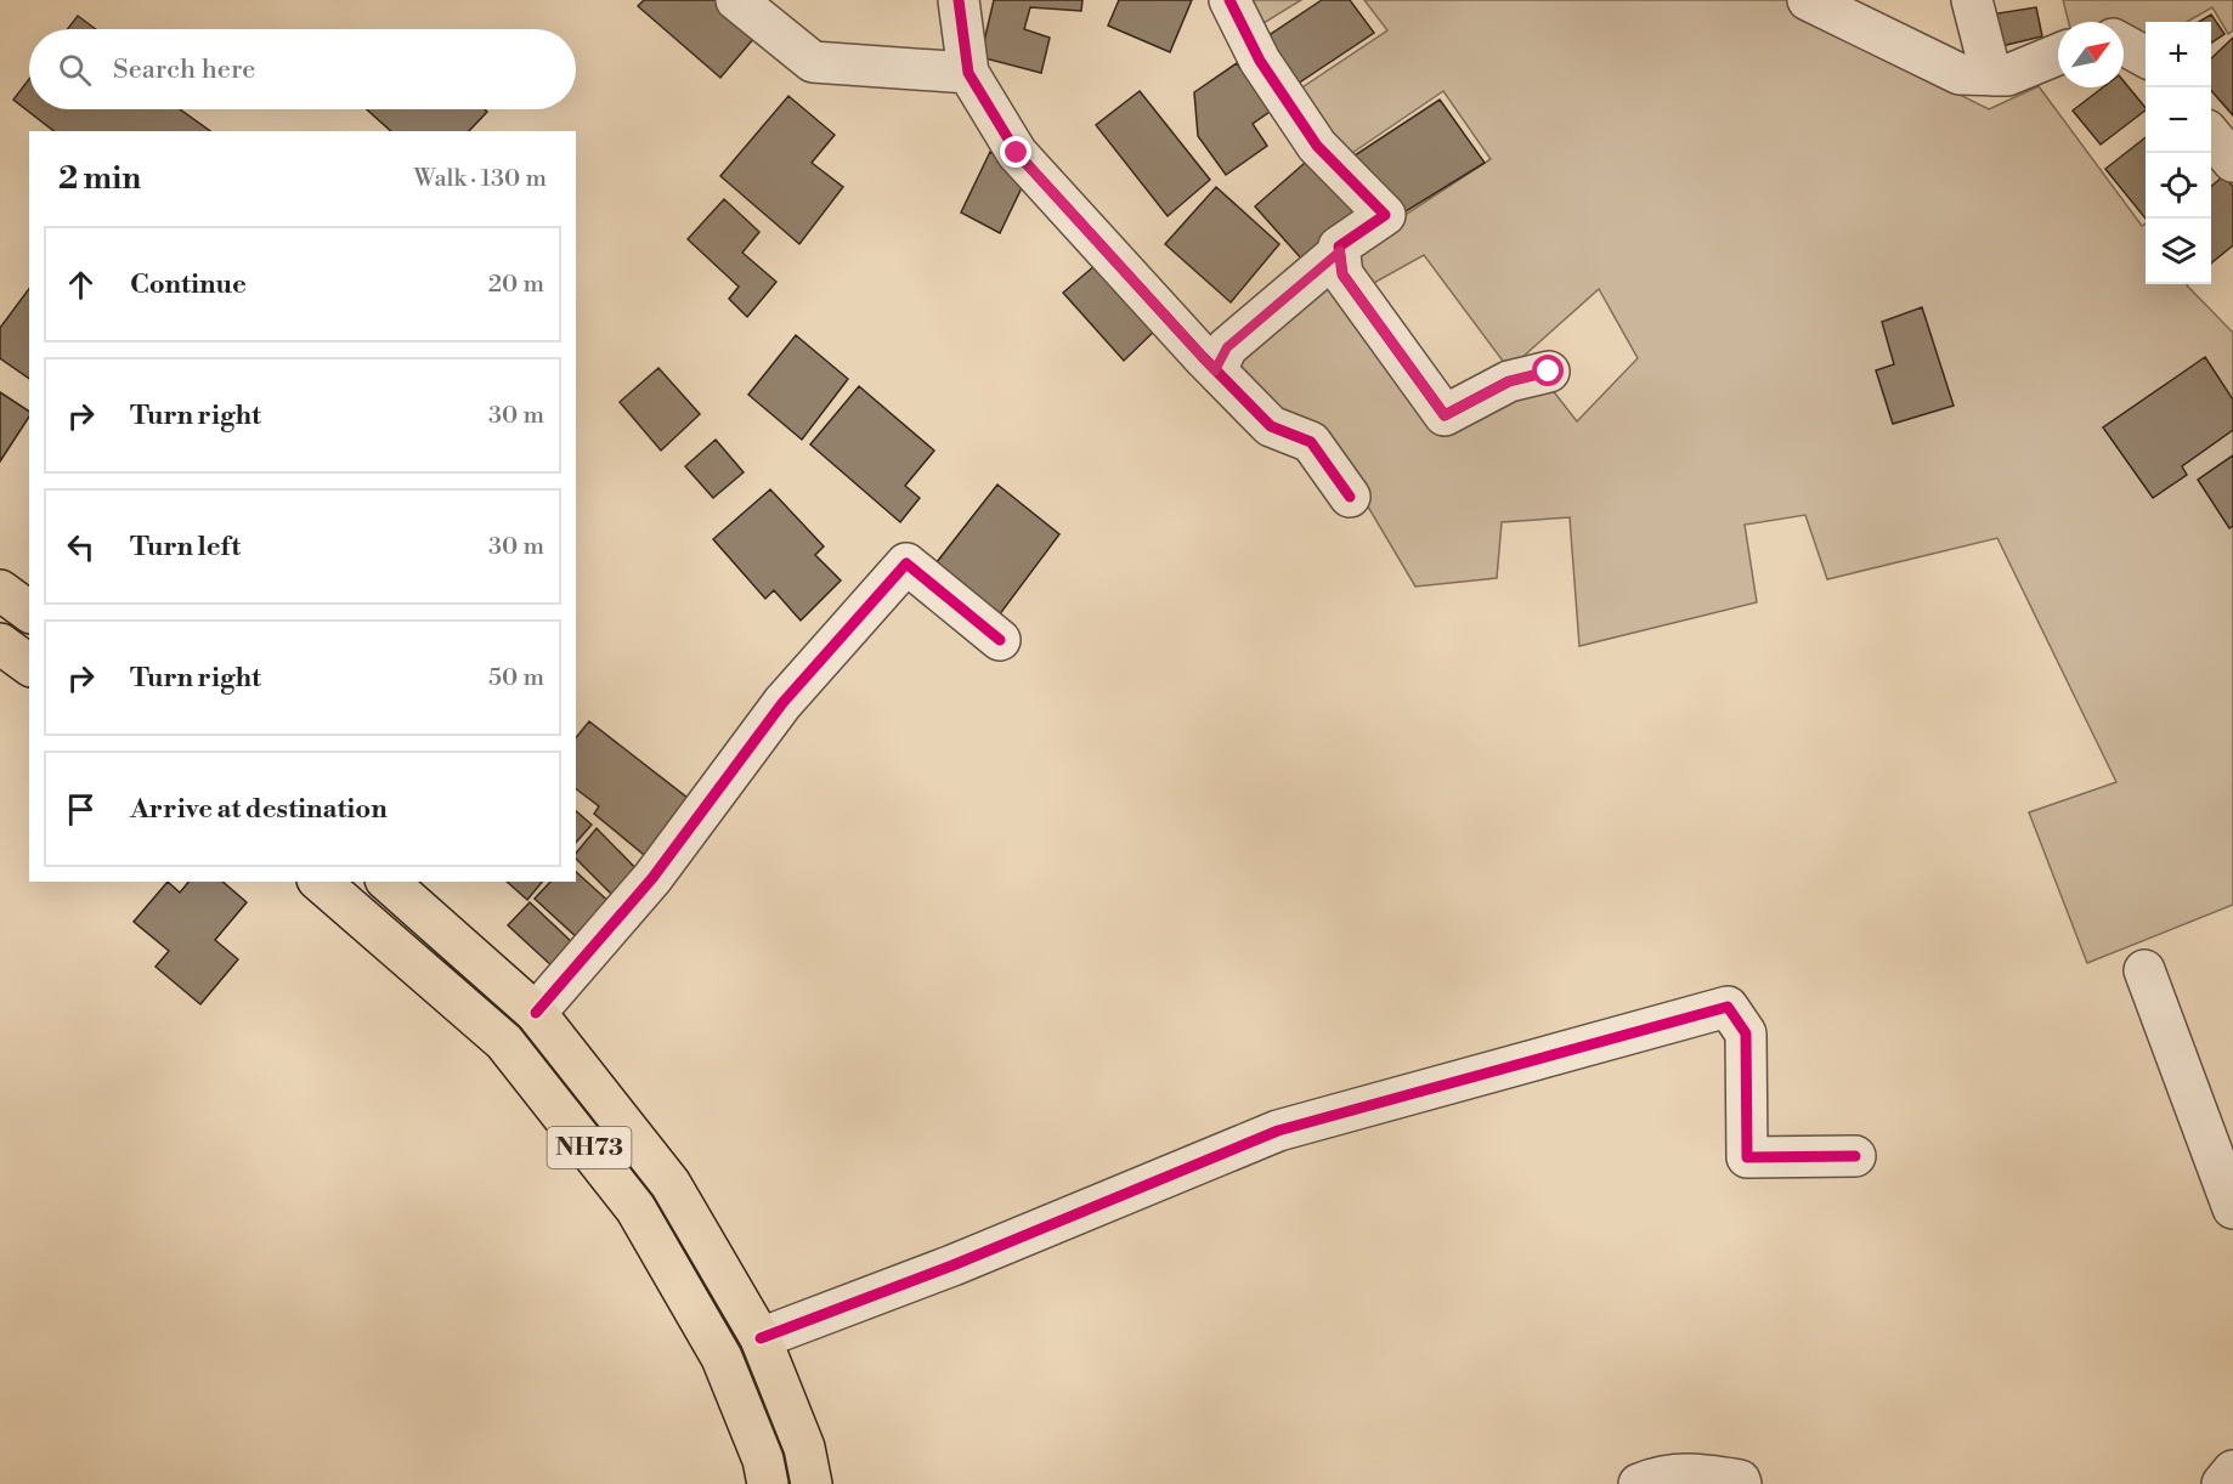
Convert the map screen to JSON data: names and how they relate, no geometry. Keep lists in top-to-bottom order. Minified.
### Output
{"streets":{"highway":["NH73"]},"north":"top right","page":{"map_buttons":["+","−"],"search":"Search here","heading":["2 min","Walk · 130 m"],"list":[["Continue","20 m"],["Turn right","30 m"],["Turn left","30 m"],["Turn right","50 m"],"Arrive at destination"]}}
